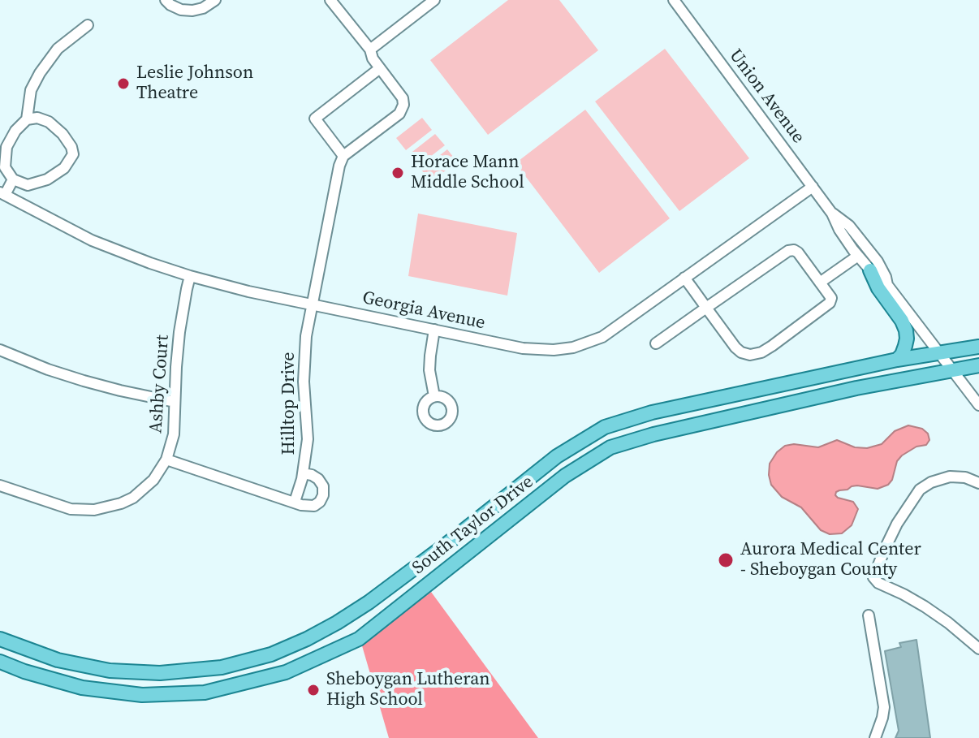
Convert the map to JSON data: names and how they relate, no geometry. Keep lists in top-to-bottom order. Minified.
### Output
{"streets":{"main road":["South Taylor Drive"],"street":["Union Avenue","Georgia Avenue","Ashby Court","Hilltop Drive"]},"crossings":[["Union Avenue","Georgia Avenue"],["Union Avenue","South Taylor Drive"],["Georgia Avenue","Ashby Court"],["Georgia Avenue","Hilltop Drive"]],"places":["Leslie Johnson Theatre","Horace Mann Middle School","Aurora Medical Center - Sheboygan County","Sheboygan Lutheran High School"]}
